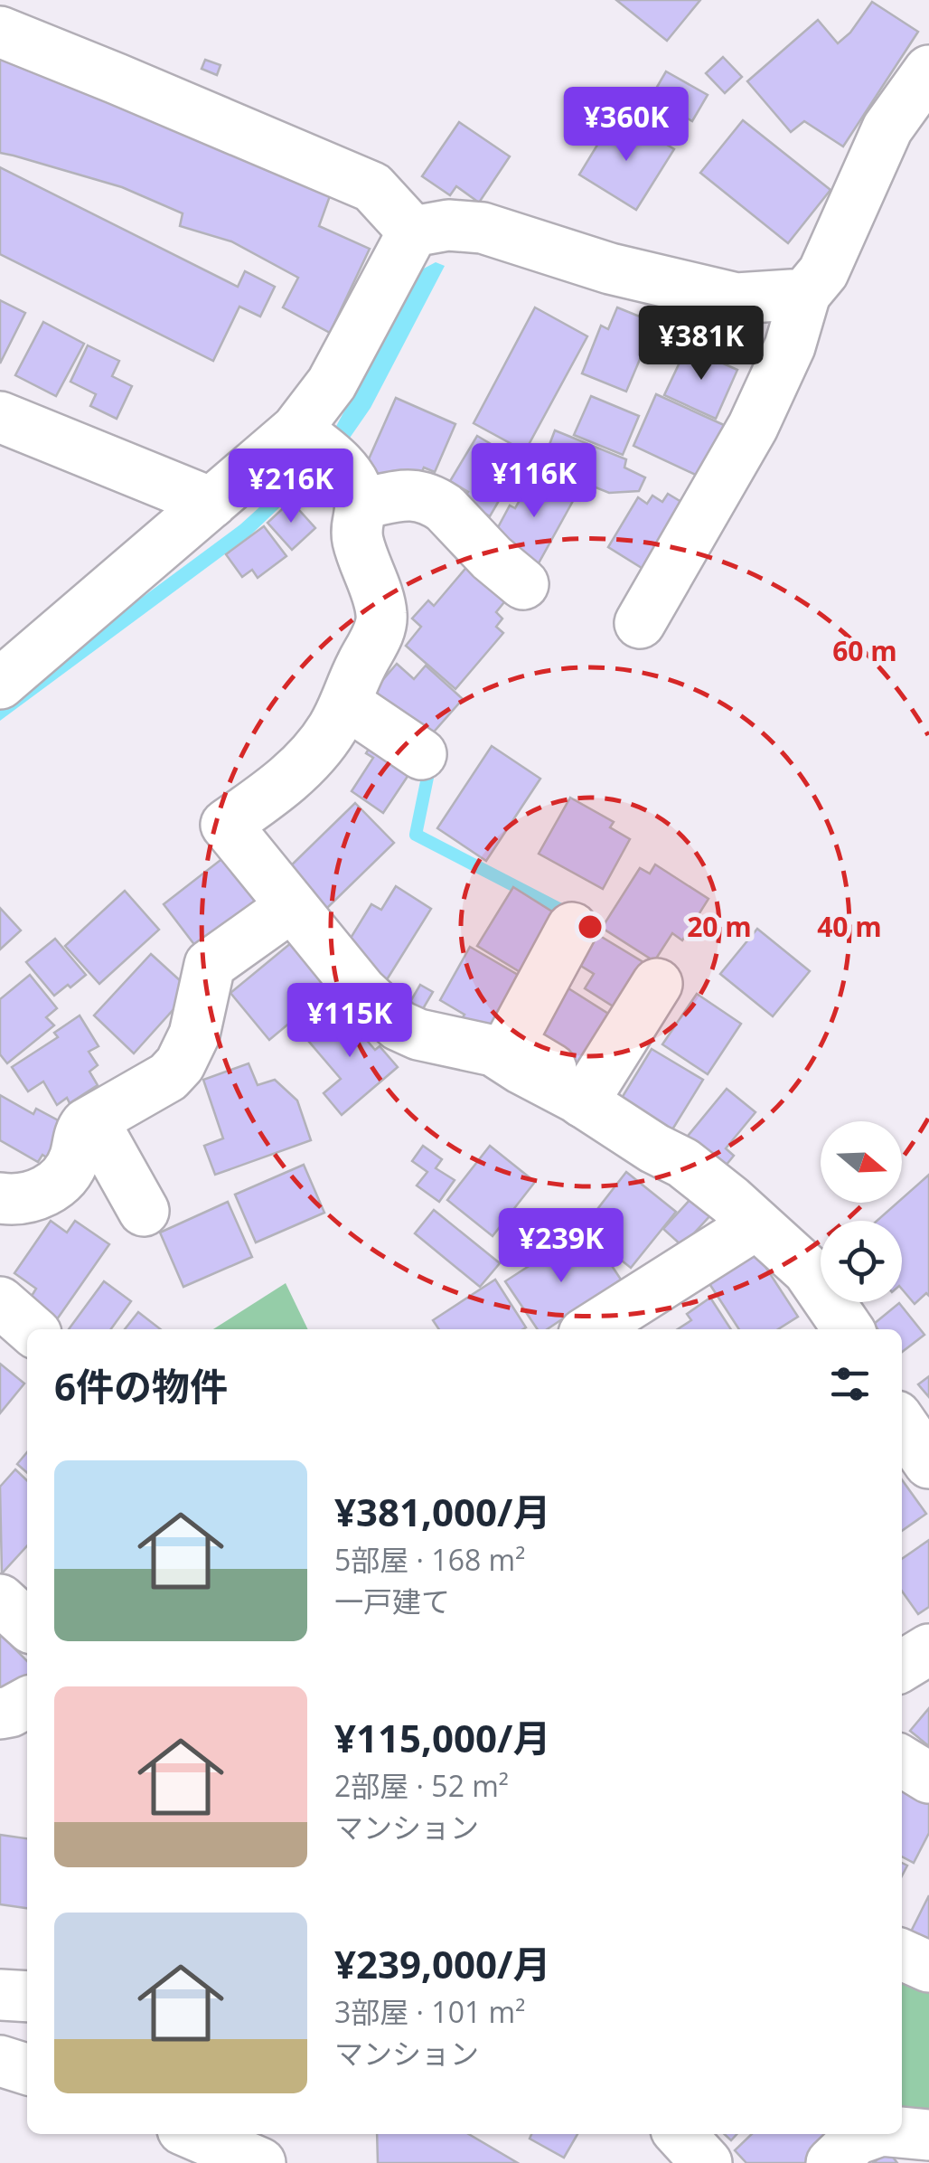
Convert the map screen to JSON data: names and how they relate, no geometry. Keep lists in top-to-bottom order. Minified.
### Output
{"north":"right","page":{"price":["¥360K","¥381K","¥116K","¥216K","¥115K","¥239K"],"heading":"6件の物件","list":[{"name":"¥381,000/月","note":"5部屋 · 168 m² · 一戸建て"},{"name":"¥115,000/月","note":"2部屋 · 52 m² · マンション"},{"name":"¥239,000/月","note":"3部屋 · 101 m² · マンション"}]},"rings":["60 m","20 m","40 m"]}
